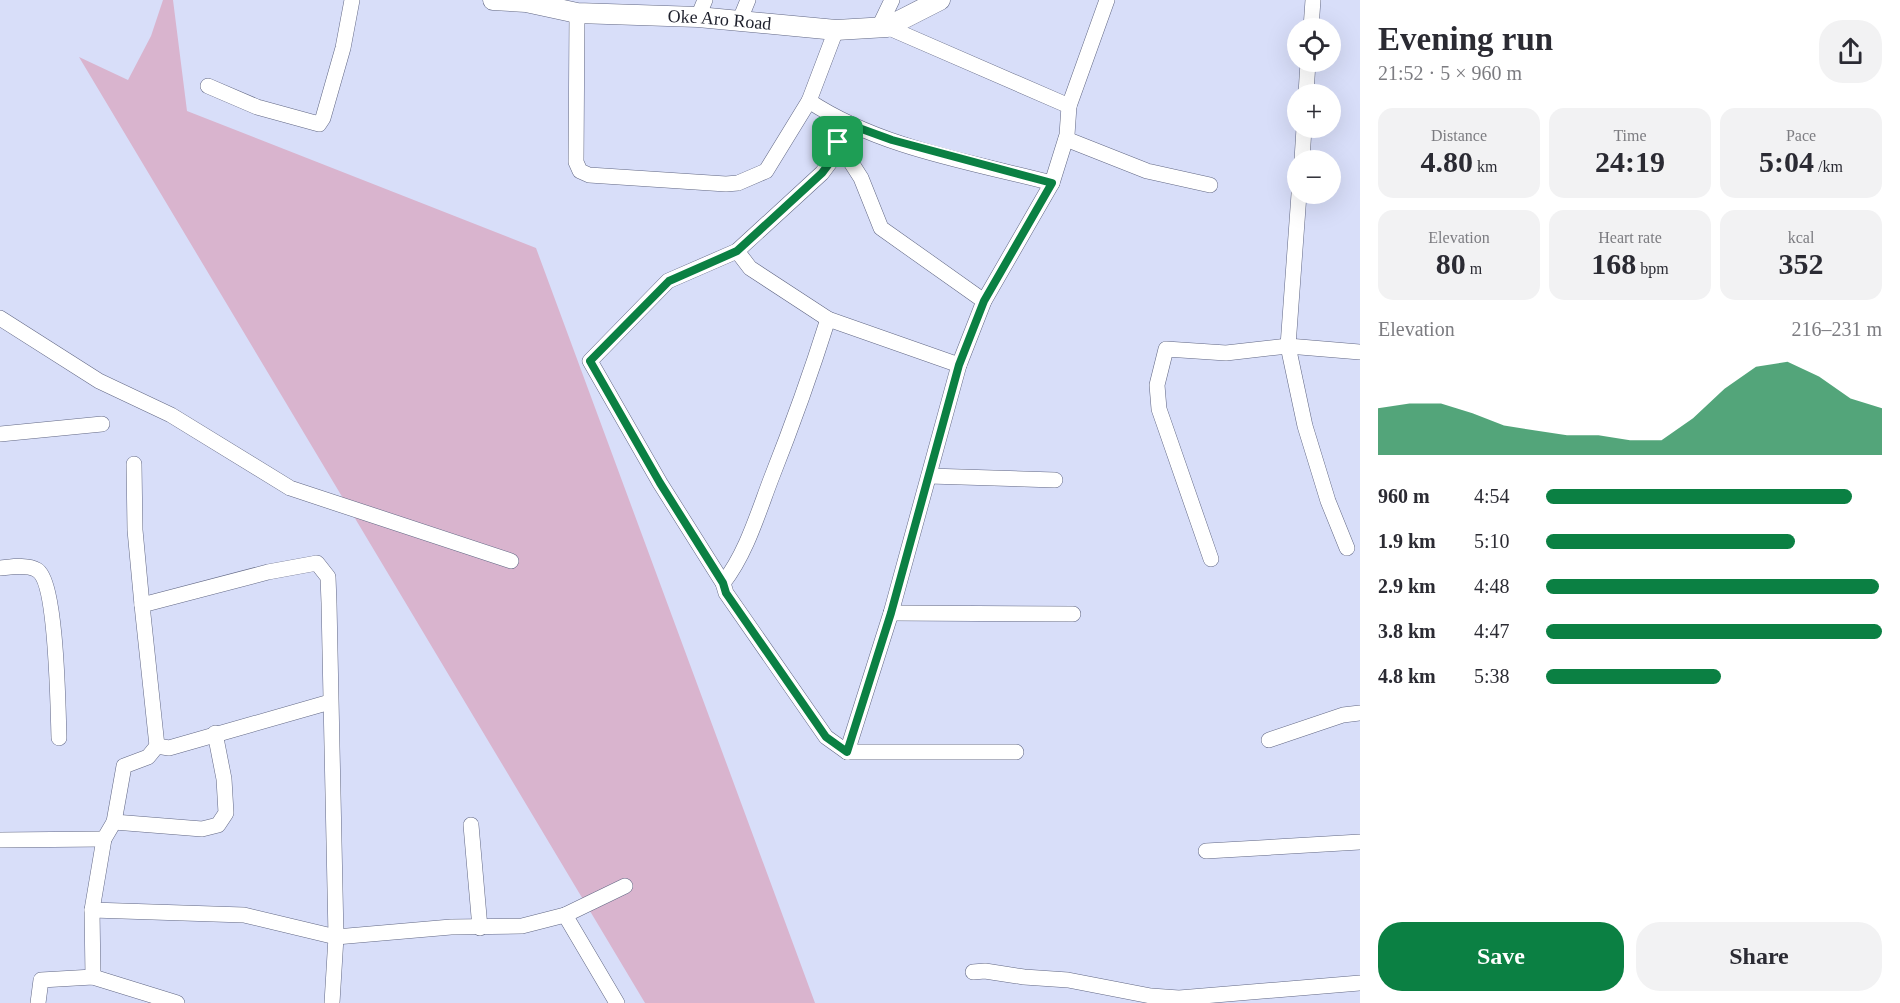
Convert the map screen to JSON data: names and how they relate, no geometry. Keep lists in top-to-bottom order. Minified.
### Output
{"streets":{"main road":["Oke Aro Road"]},"page":{"heading":["Evening run","21:52 · 5 × 960 m"],"map_buttons":["+","−"],"stats":[["Distance","4.80 km"],["Time","24:19"],["Pace","5:04 /km"],["Elevation","80 m"],["Heart rate","168 bpm"],["kcal","352"]],"chart":["Elevation","216–231 m"],"list":[{"name":"960 m","note":"4:54"},{"name":"1.9 km","note":"5:10"},{"name":"2.9 km","note":"4:48"},{"name":"3.8 km","note":"4:47"},{"name":"4.8 km","note":"5:38"}],"buttons":["Save","Share"]}}
